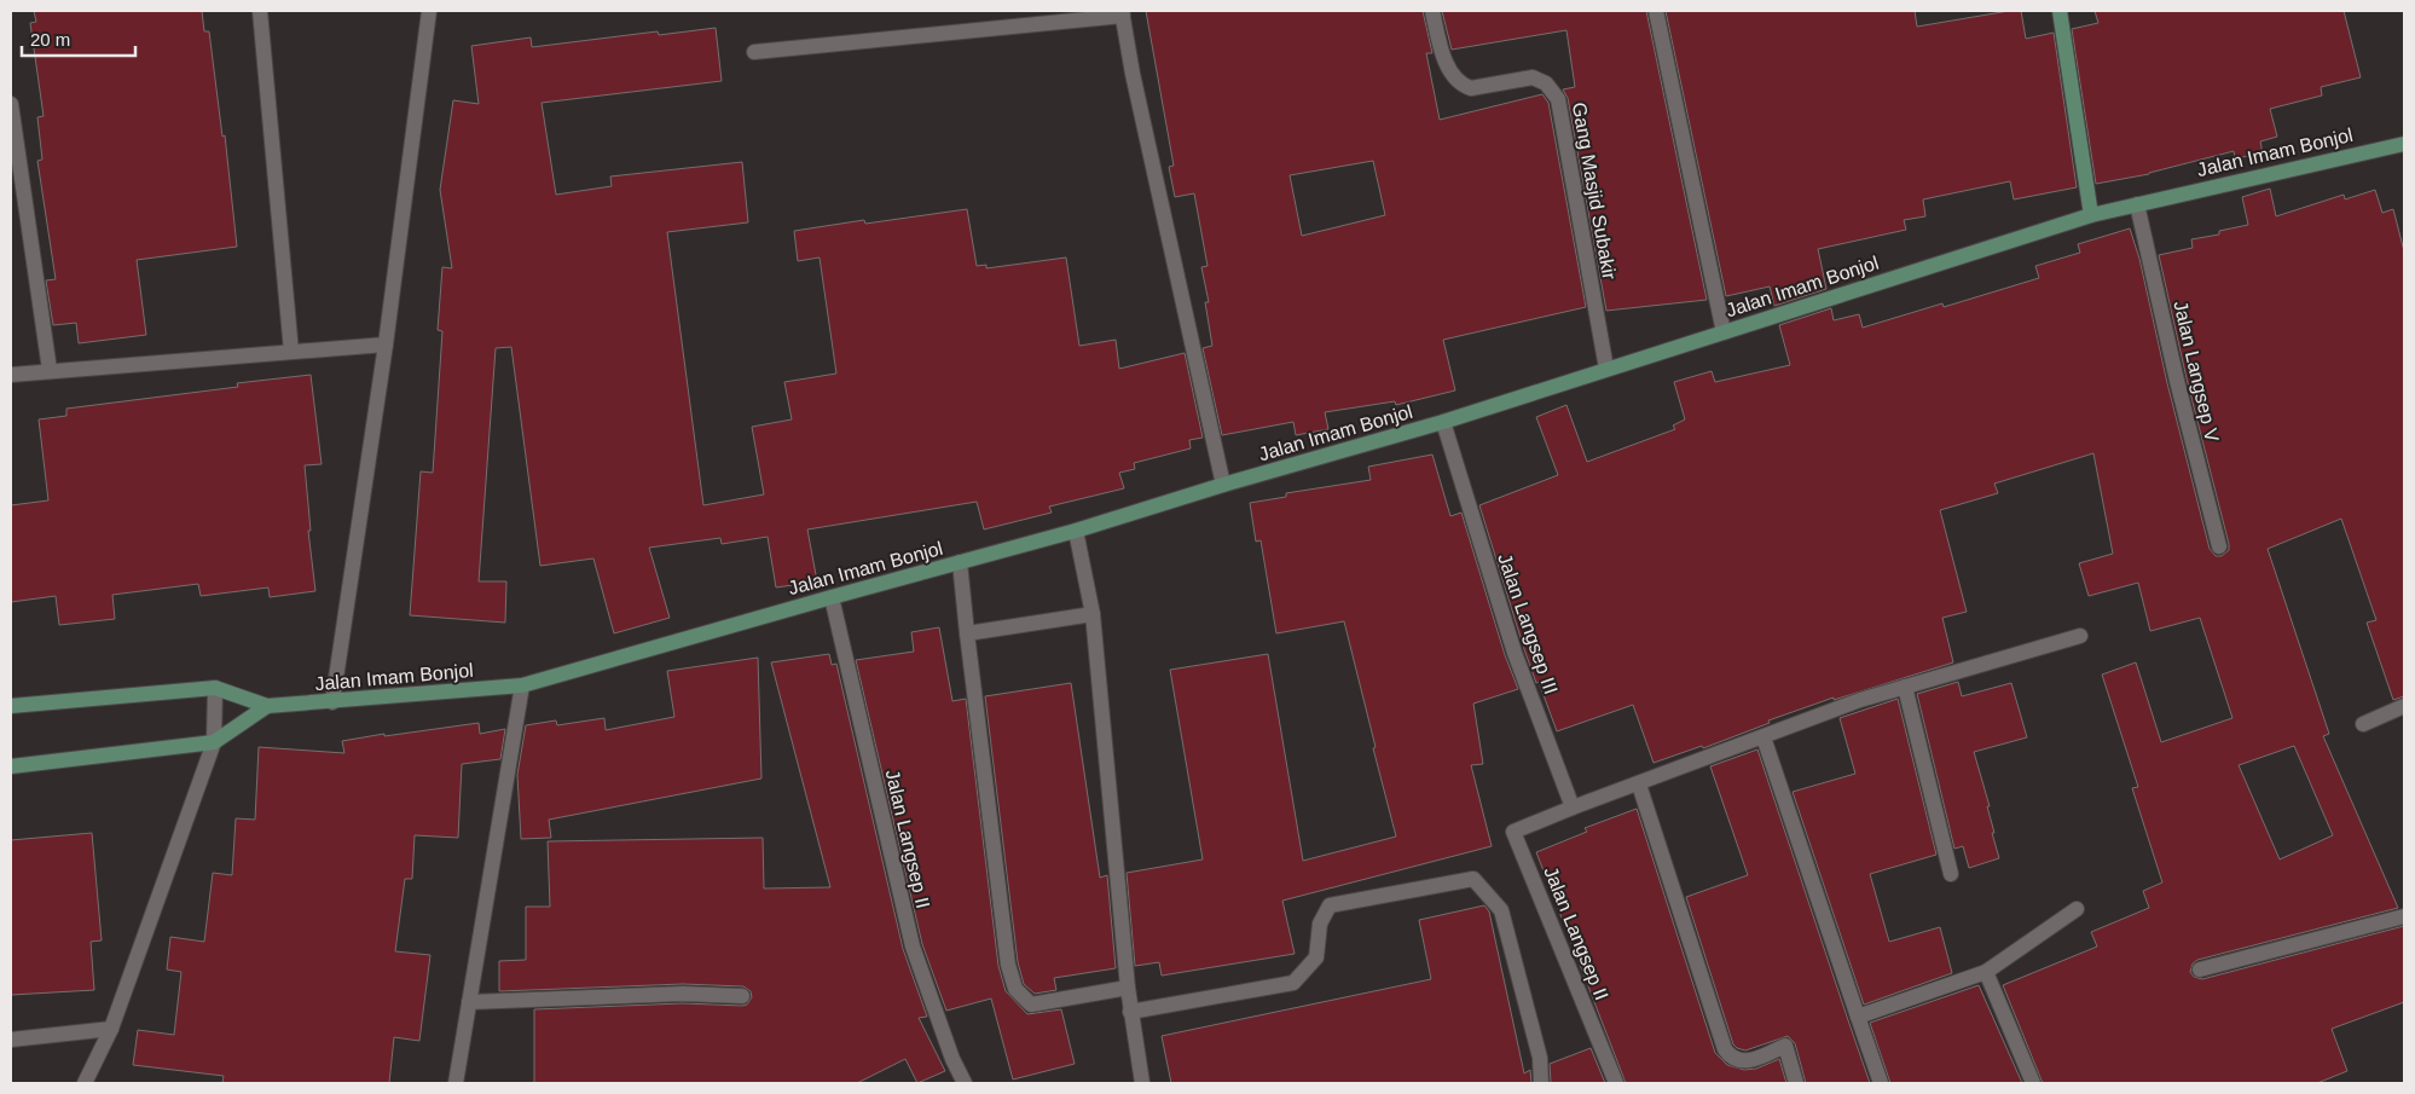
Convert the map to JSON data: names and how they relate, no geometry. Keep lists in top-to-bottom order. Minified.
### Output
{"streets":{"street":["Jalan Imam Bonjol","Gang Masjid Subakir","Jalan Langsep V","Jalan Langsep III","Jalan Langsep II"]},"crossings":[["Jalan Imam Bonjol","Gang Masjid Subakir"],["Jalan Imam Bonjol","Jalan Langsep V"],["Jalan Imam Bonjol","Jalan Langsep III"],["Jalan Imam Bonjol","Jalan Langsep II"],["Jalan Langsep III","Jalan Langsep II"]],"scale_bar":"20 m"}
